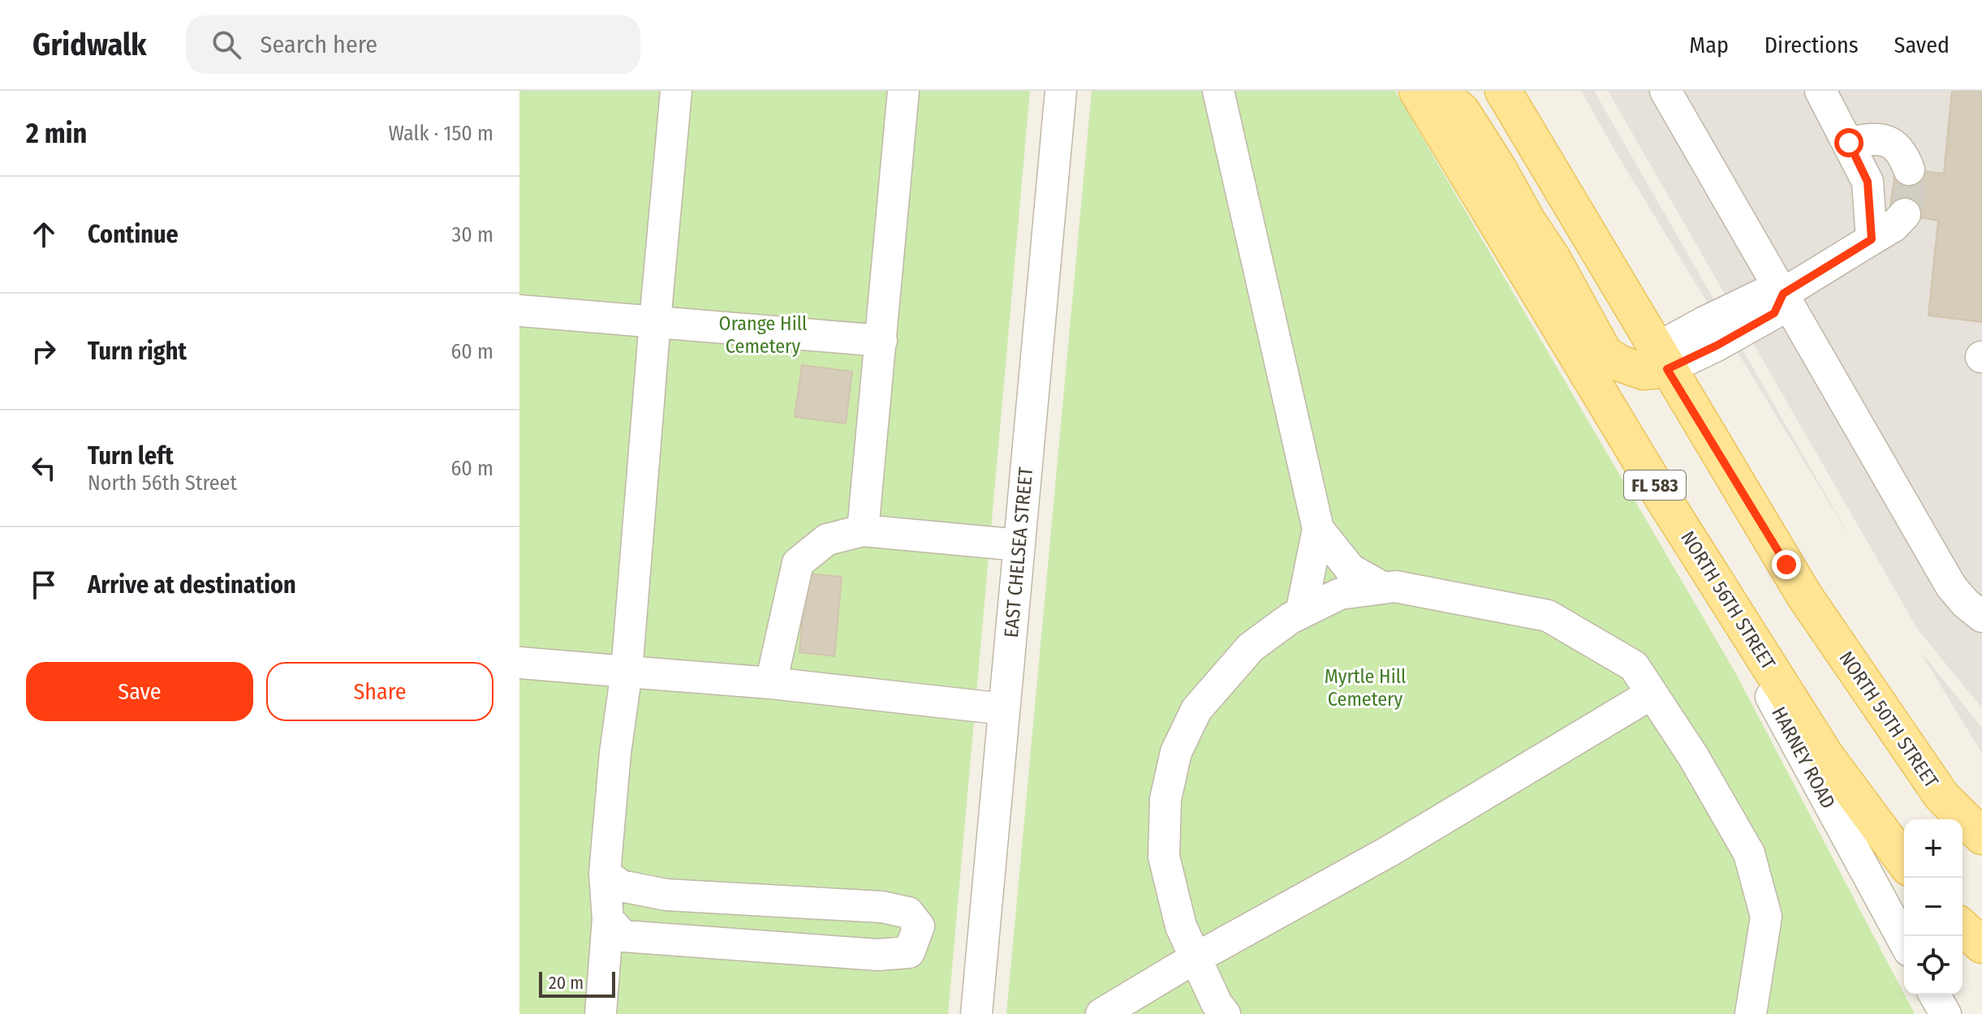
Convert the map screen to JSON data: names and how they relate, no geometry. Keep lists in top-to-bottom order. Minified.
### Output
{"streets":{"main road":["FL 583","NORTH 56TH STREET","NORTH 50TH STREET"],"street":["EAST CHELSEA STREET","HARNEY ROAD"]},"crossings":[["NORTH 56TH STREET","HARNEY ROAD"]],"parks":["Orange Hill Cemetery","Myrtle Hill Cemetery"],"scale_bar":"20 m","page":{"header":"Gridwalk","search":"Search here","nav":["Map","Directions","Saved"],"heading":["2 min","Walk · 150 m"],"list":[["Continue","30 m"],["Turn right","60 m"],["Turn left","North 56th Street","60 m"],"Arrive at destination"],"buttons":["Save","Share"],"map_buttons":["+","−"],"scale":"20 m"}}
